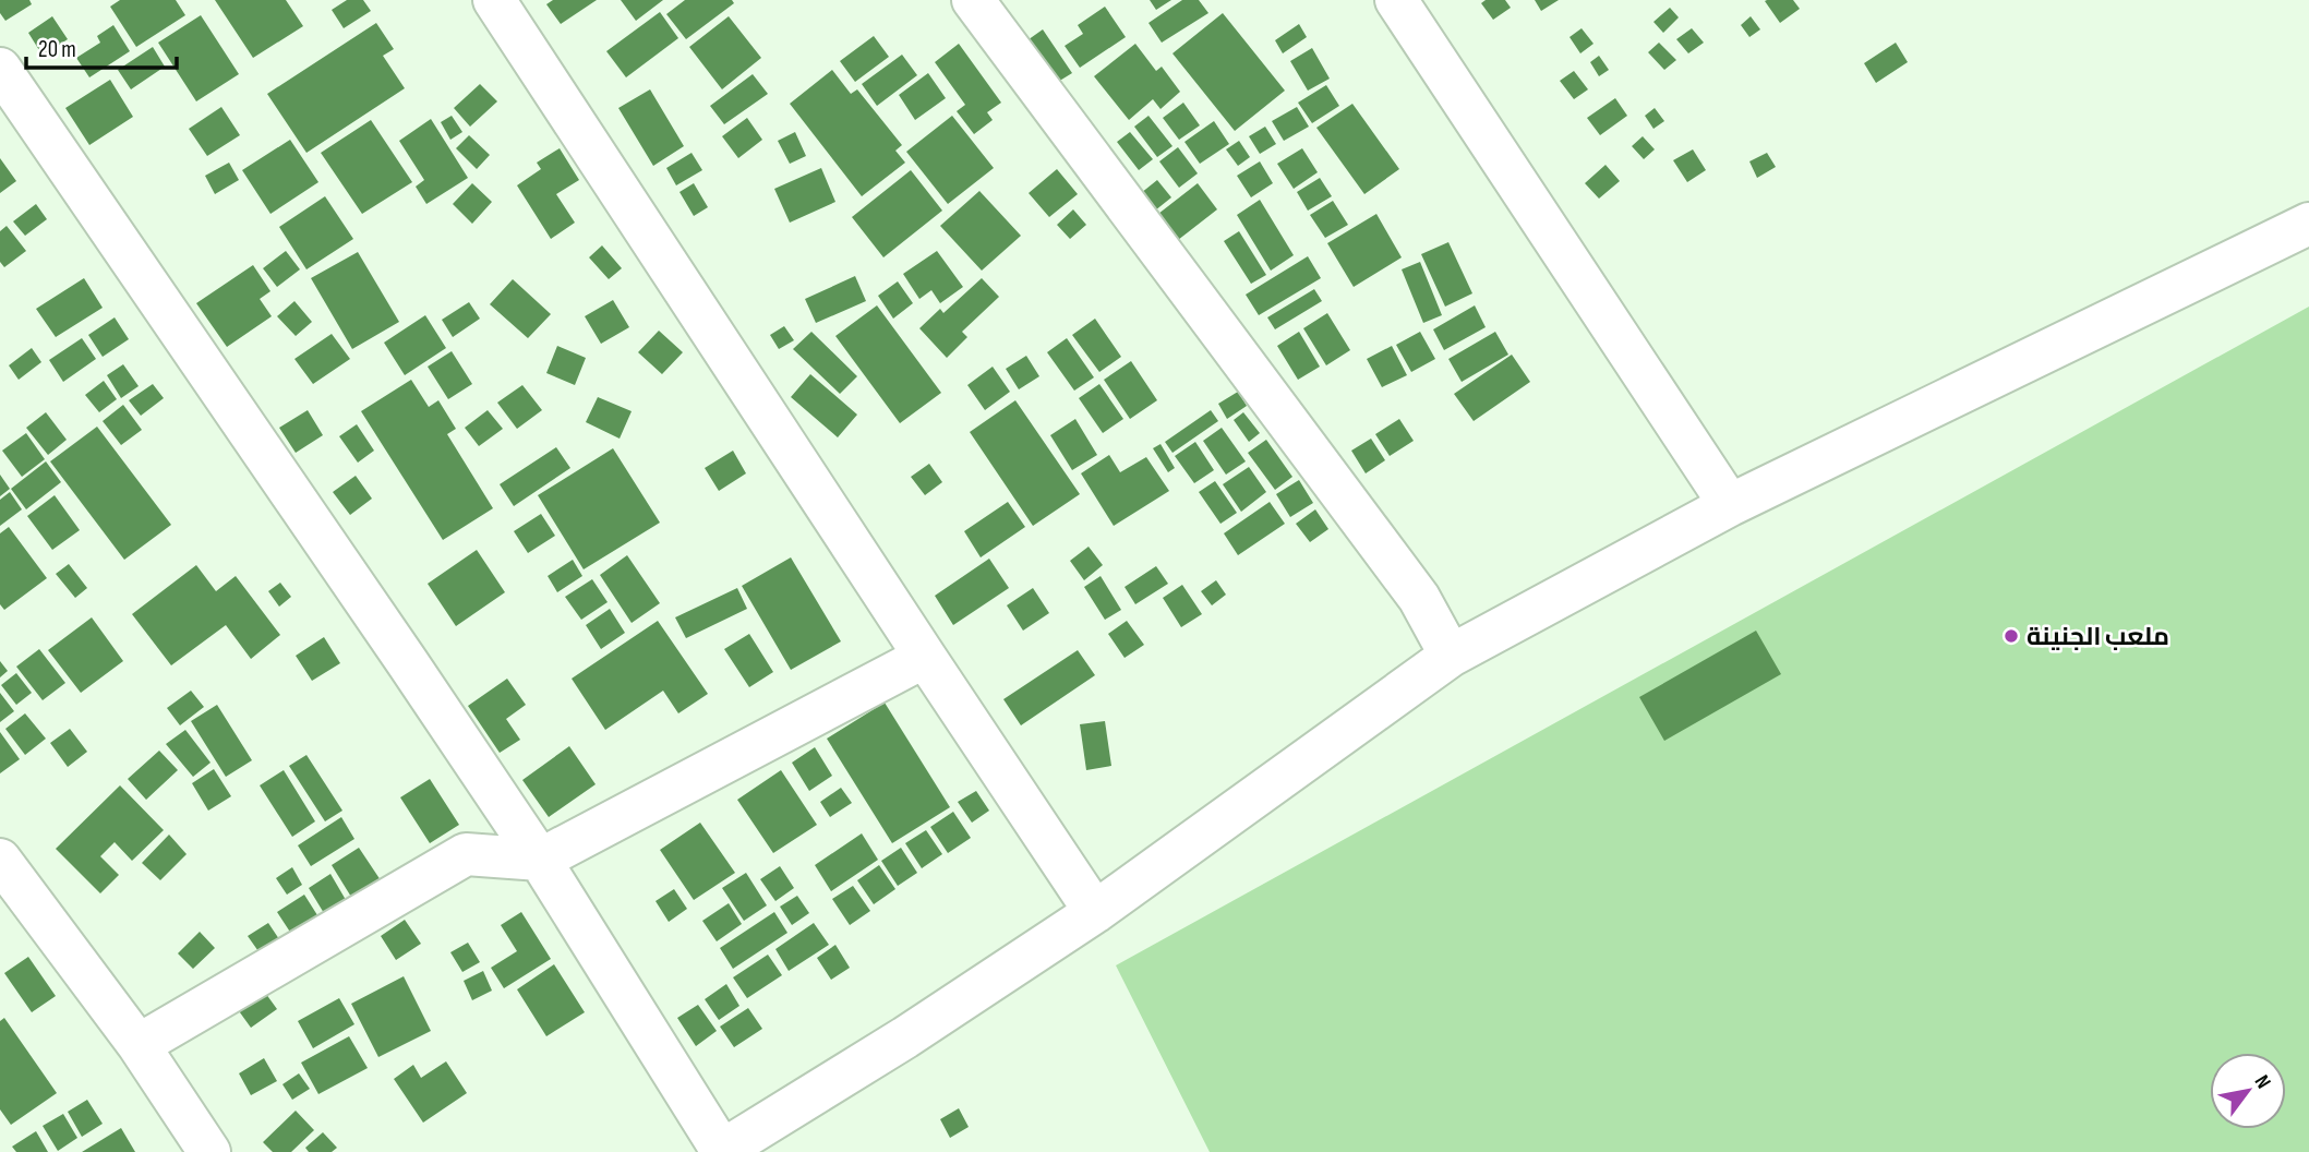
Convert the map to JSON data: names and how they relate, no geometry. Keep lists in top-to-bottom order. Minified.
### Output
{"places":["ملعب الجنينة"],"scale_bar":"20 m","north":"top right"}
